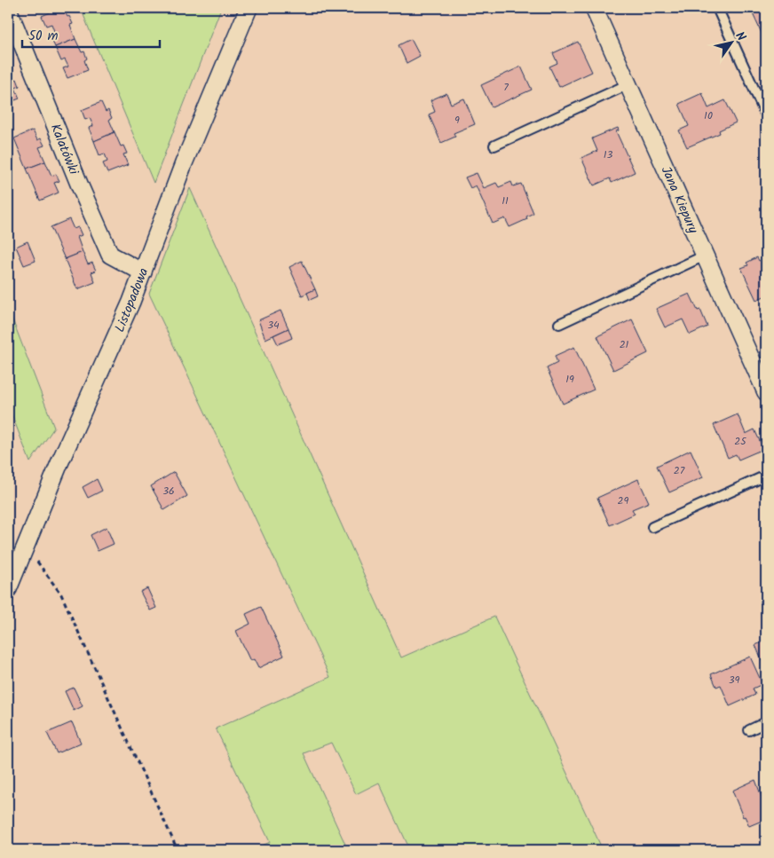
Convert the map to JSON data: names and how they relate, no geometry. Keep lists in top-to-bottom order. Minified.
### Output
{"streets":{"street":["Kalatówki","Jana Kiepury","Listopadowa"]},"crossings":[["Kalatówki","Listopadowa"]],"house_numbers":["7","10","9","13","11","34","21","19","25","27","36","29","39"],"scale_bar":"50 m","north":"top right"}
